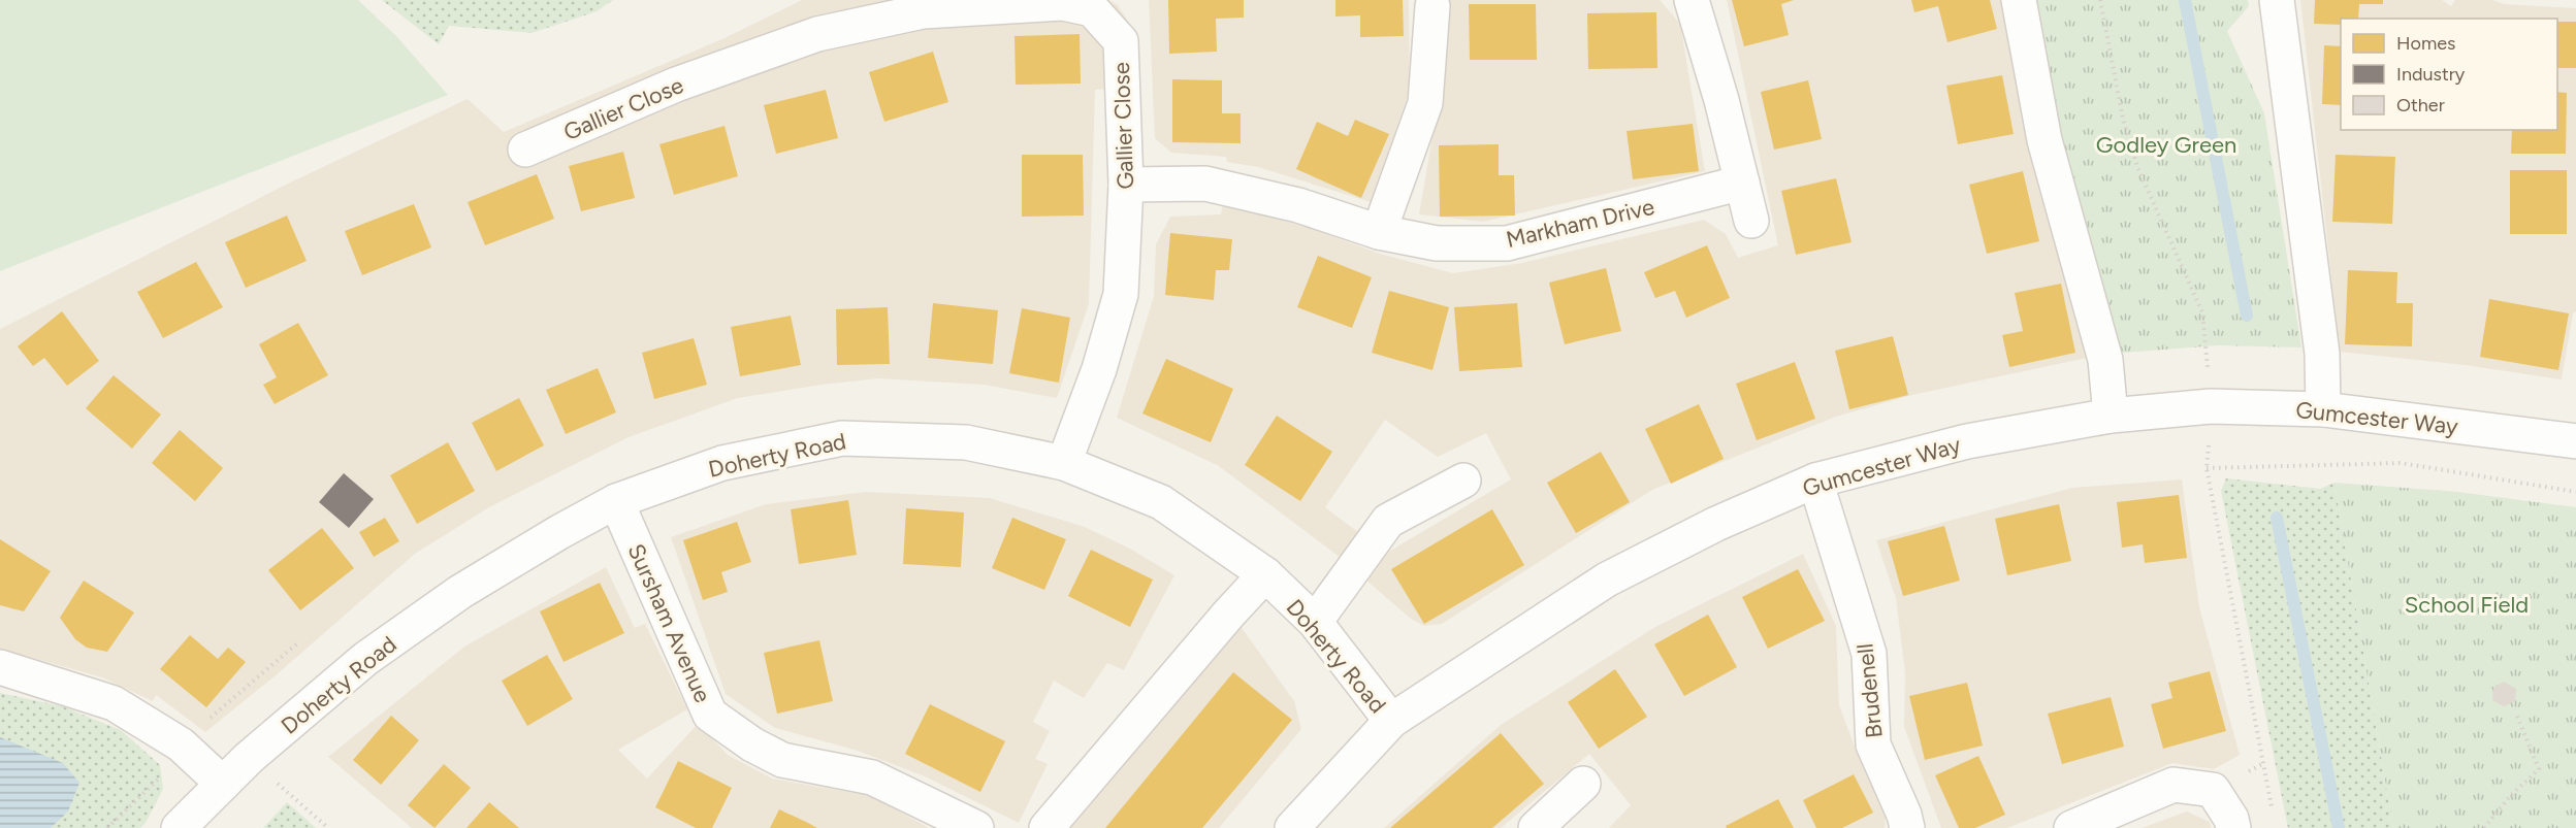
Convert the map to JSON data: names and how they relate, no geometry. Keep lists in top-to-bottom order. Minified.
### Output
{"streets":{"street":["Gallier Close","Markham Drive","Gumcester Way","Doherty Road","Sursham Avenue","Brudenell"]},"crossings":[["Gallier Close","Markham Drive"],["Gallier Close","Doherty Road"],["Gumcester Way","Doherty Road"],["Gumcester Way","Brudenell"],["Doherty Road","Sursham Avenue"]],"parks":["Godley Green","School Field"],"legend":["Homes","Industry","Other"]}
